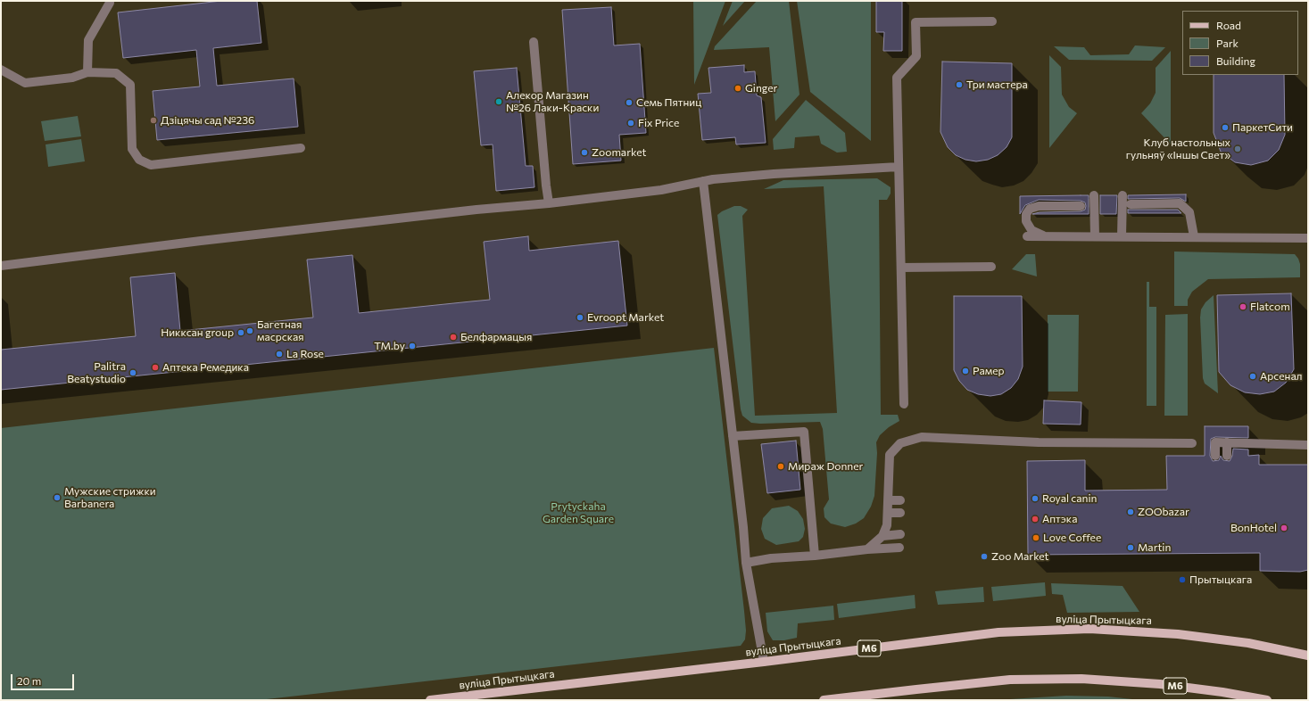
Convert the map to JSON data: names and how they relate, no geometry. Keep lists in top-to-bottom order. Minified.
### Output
{"streets":{"main road":["вуліца Прытыцкага","М6"]},"parks":["Prytyckaha Garden Square"],"places":["Три мастера","Ginger","Алекор Магазин №26 Лаки-Краски","Семь Пятниц","Дзіцячы сад №236","Fix Price","ПаркетСити","Клуб настольных гульняў «Іншы Свет»","Zoomarket","Flatcom","Evroopt Market","Багетная масрская","Никксан group","Белфармацыя","TM.by","La Rose","Аптека Ремедика","Рамер","Palitra Beatystudio","Арсенал","Мираж Donner","Мужские стрижки Barbanera","Royal canin","ZOObazar","Аптэка","BonHotel","Love Coffee","Martin","Zoo Market","Прытыцкага"],"legend":["Road","Park","Building"],"scale_bar":"20 m"}
